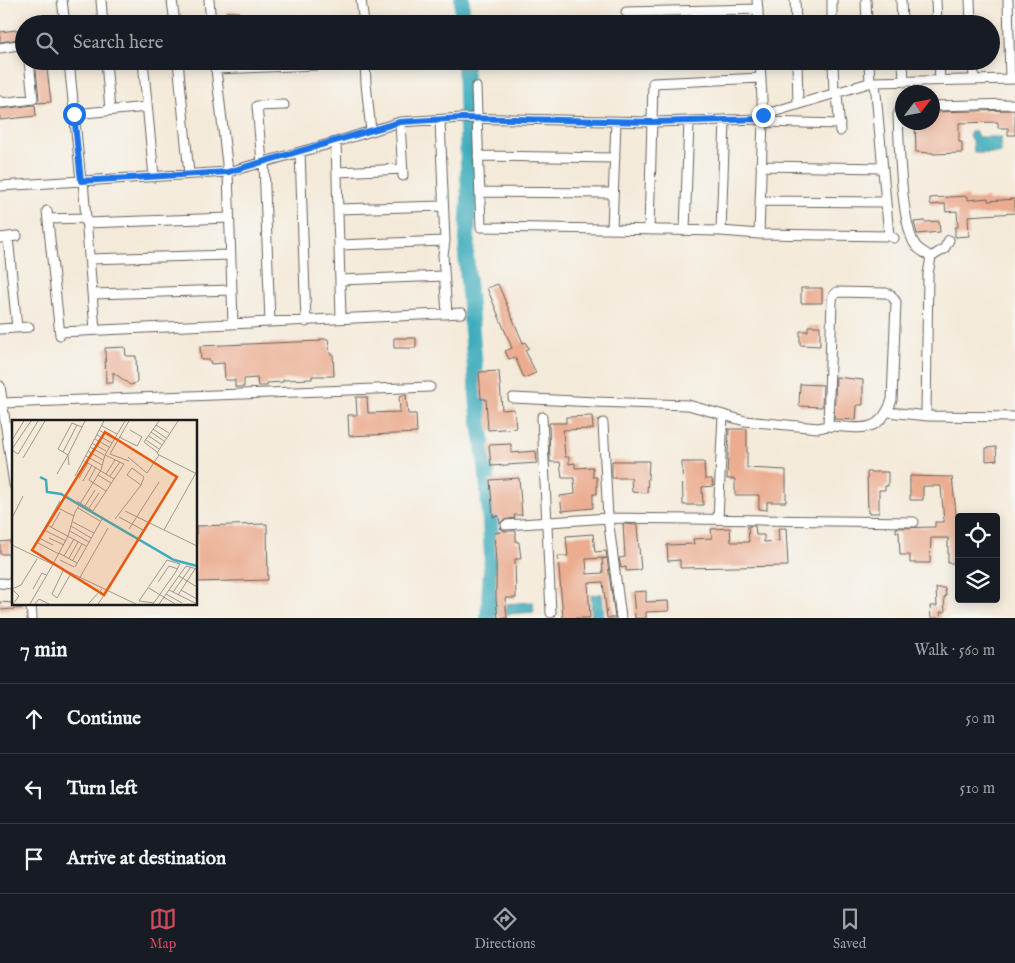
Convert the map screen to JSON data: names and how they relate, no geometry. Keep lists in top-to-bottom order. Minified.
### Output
{"north":"top right","page":{"search":"Search here","heading":["7 min","Walk · 560 m"],"list":[["Continue","50 m"],["Turn left","510 m"],"Arrive at destination"],"nav":["Map","Directions","Saved"]}}
